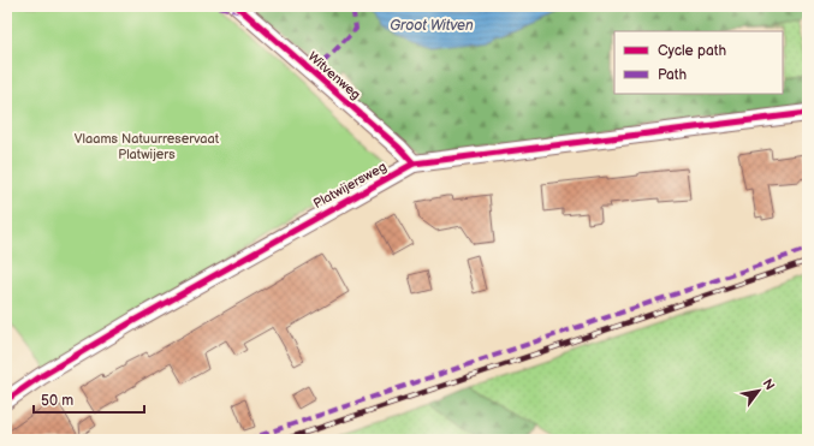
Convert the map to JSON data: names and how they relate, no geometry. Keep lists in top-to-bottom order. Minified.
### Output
{"streets":{"street":["Witvenweg","Platwijersweg"]},"crossings":[["Witvenweg","Platwijersweg"]],"water":["Groot Witven"],"parks":["Vlaams Natuurreservaat Platwijers"],"legend":["Cycle path","Path"],"scale_bar":"50 m","north":"top right"}
